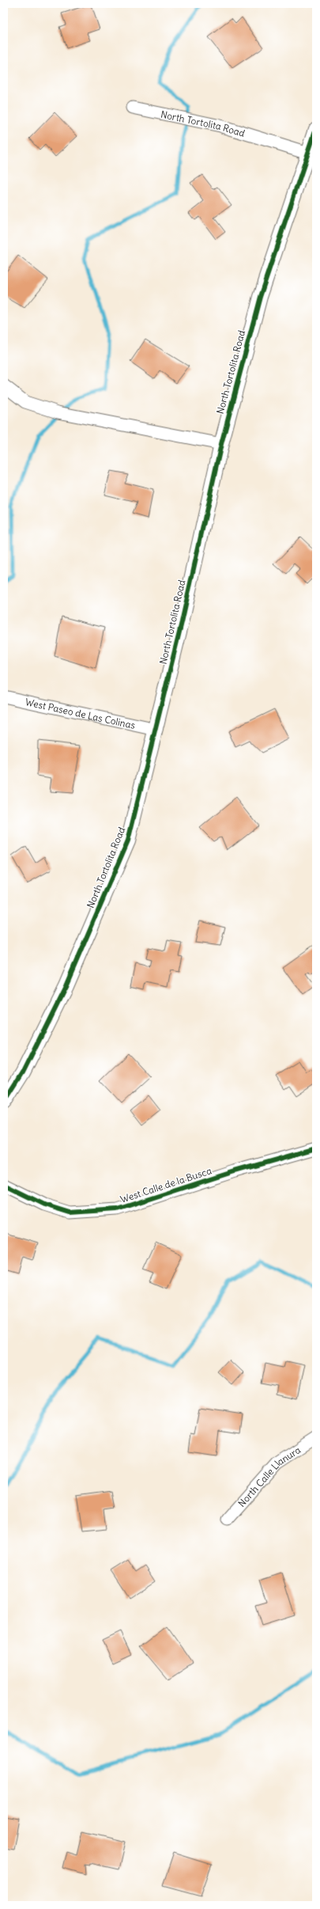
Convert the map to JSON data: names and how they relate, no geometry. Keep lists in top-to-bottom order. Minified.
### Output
{"streets":{"street":["North Tortolita Road","West Paseo de Las Colinas","West Calle de la Busca","North Calle Llanura"]},"crossings":[["North Tortolita Road","West Paseo de Las Colinas"]]}
